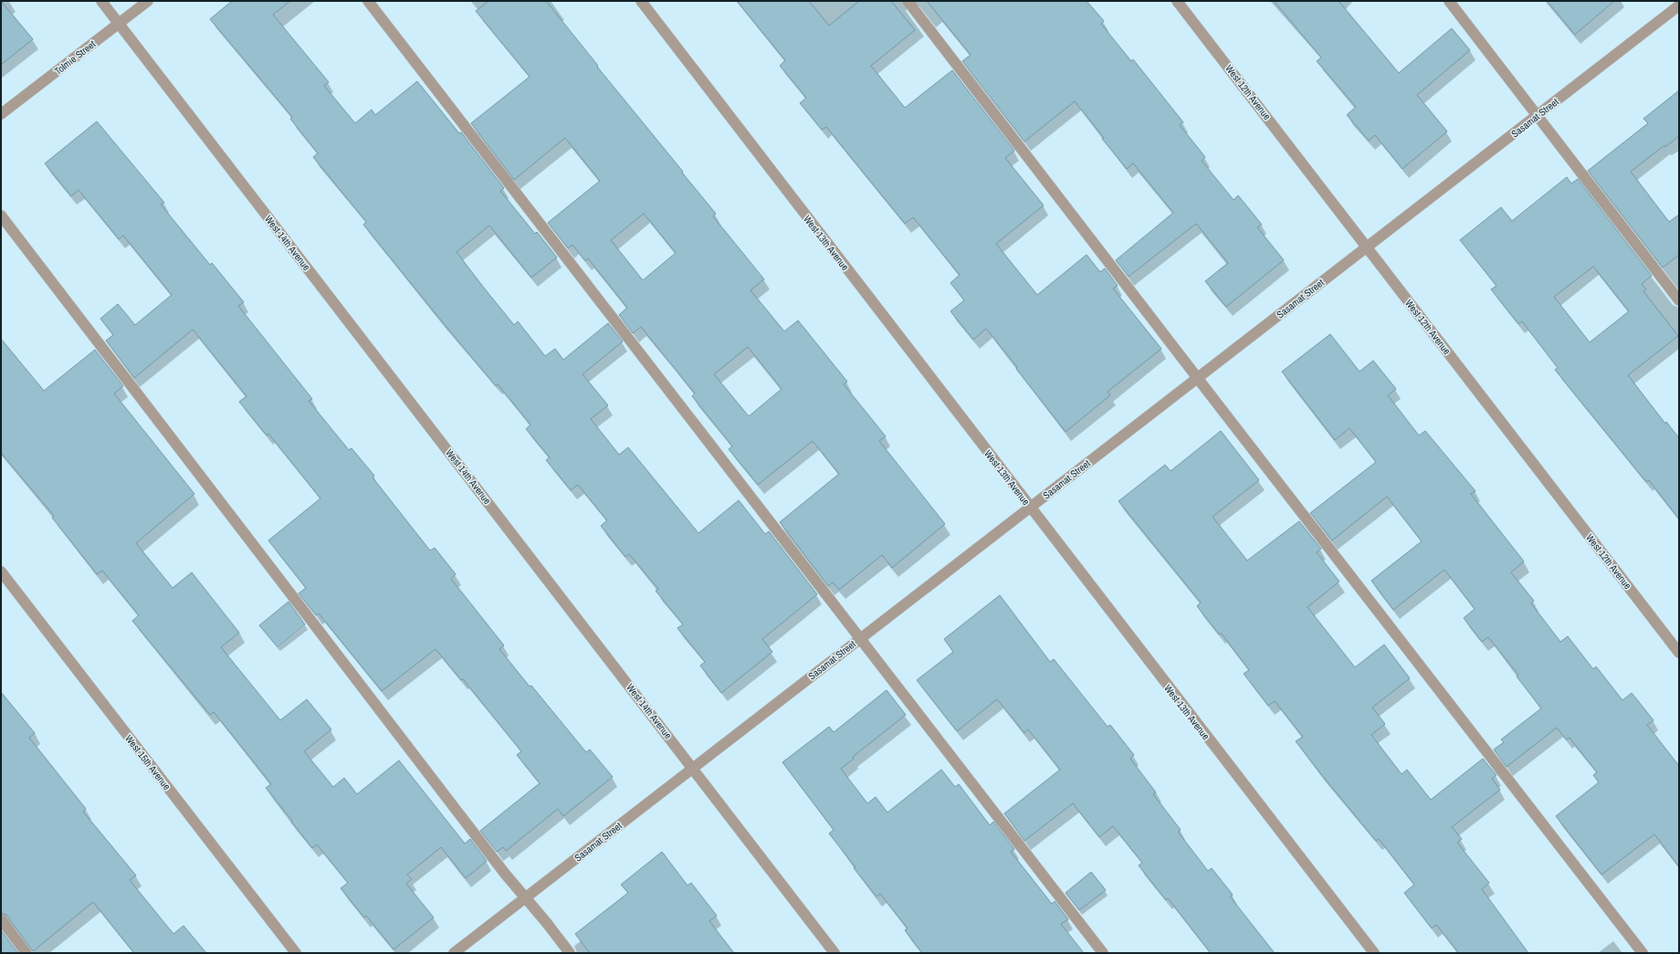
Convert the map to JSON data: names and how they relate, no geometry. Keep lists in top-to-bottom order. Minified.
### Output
{"streets":{"street":["Tolmie Street","West 12th Avenue","Sasamat Street","West 14th Avenue","West 13th Avenue","West 15th Avenue"]},"crossings":[["Tolmie Street","West 14th Avenue"],["West 12th Avenue","Sasamat Street"],["Sasamat Street","West 14th Avenue"],["Sasamat Street","West 13th Avenue"]]}
